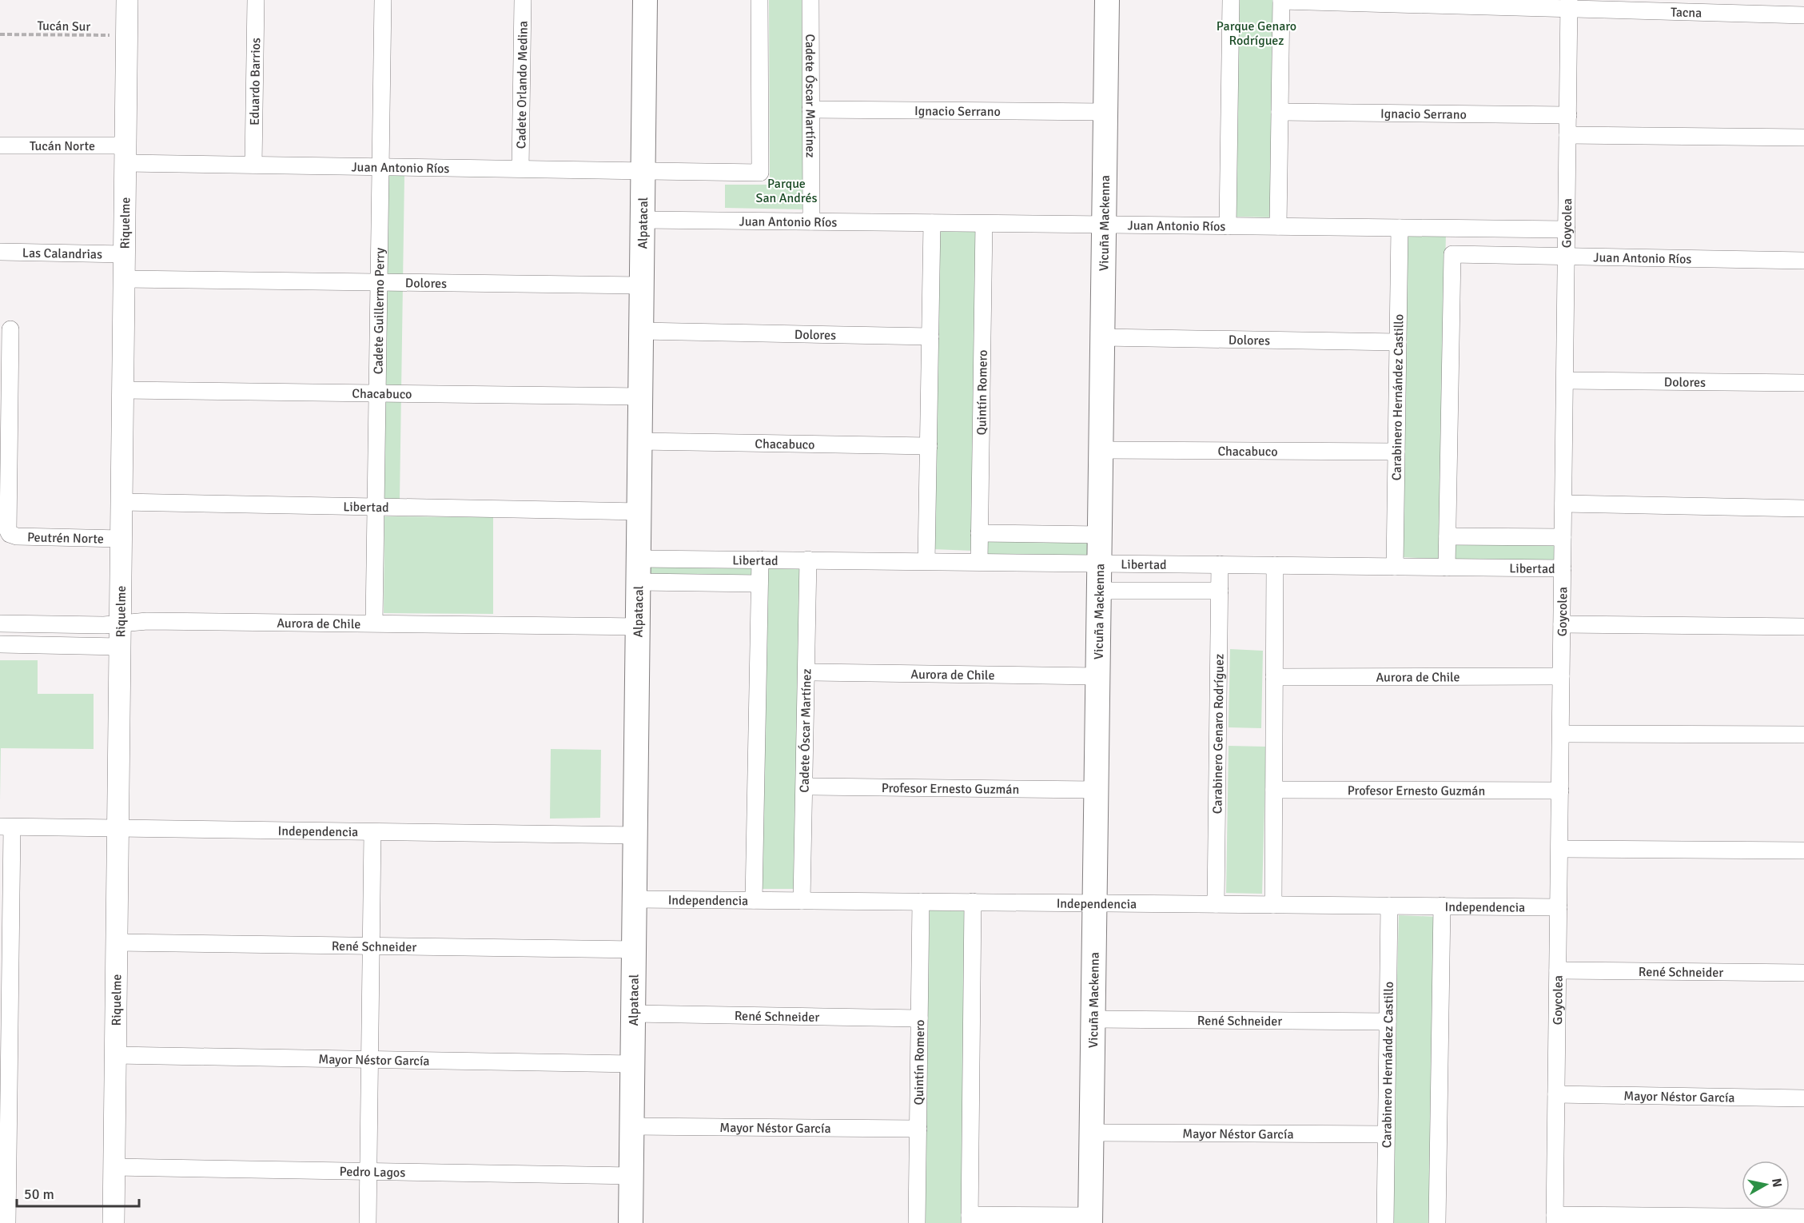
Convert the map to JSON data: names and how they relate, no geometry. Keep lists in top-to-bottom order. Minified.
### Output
{"streets":{"main road":["Alpatacal","Vicuña Mackenna"],"street":["Tacna","Eduardo Barrios","Cadete Orlando Medina","Cadete Óscar Martínez","Ignacio Serrano","Tucán Norte","Juan Antonio Ríos","Riquelme","Goycolea","Las Calandrias","Dolores","Cadete Guillermo Perry","Quintín Romero","Chacabuco","Carabinero Hernández Castillo","Libertad","Peutrén Norte","Aurora de Chile","Carabinero Genaro Rodríguez","Profesor Ernesto Guzmán","Independencia","René Schneider","Mayor Néstor García","Pedro Lagos"],"path":["Tucán Sur"]},"crossings":[["Tacna","Goycolea"],["Tucán Sur","Riquelme"],["Eduardo Barrios","Juan Antonio Ríos"],["Cadete Orlando Medina","Juan Antonio Ríos"],["Cadete Óscar Martínez","Ignacio Serrano"],["Cadete Óscar Martínez","Juan Antonio Ríos"],["Cadete Óscar Martínez","Libertad"],["Cadete Óscar Martínez","Aurora de Chile"],["Cadete Óscar Martínez","Profesor Ernesto Guzmán"],["Cadete Óscar Martínez","Independencia"],["Ignacio Serrano","Vicuña Mackenna"],["Ignacio Serrano","Goycolea"],["Tucán Norte","Juan Antonio Ríos"],["Tucán Norte","Riquelme"],["Juan Antonio Ríos","Riquelme"],["Juan Antonio Ríos","Alpatacal"],["Juan Antonio Ríos","Vicuña Mackenna"],["Juan Antonio Ríos","Goycolea"],["Juan Antonio Ríos","Cadete Guillermo Perry"],["Juan Antonio Ríos","Quintín Romero"],["Juan Antonio Ríos","Carabinero Hernández Castillo"],["Riquelme","Las Calandrias"],["Riquelme","Dolores"],["Riquelme","Chacabuco"],["Riquelme","Libertad"],["Riquelme","Peutrén Norte"],["Riquelme","Aurora de Chile"],["Riquelme","Independencia"],["Riquelme","René Schneider"],["Riquelme","Mayor Néstor García"],["Riquelme","Pedro Lagos"],["Alpatacal","Dolores"],["Alpatacal","Chacabuco"],["Alpatacal","Libertad"],["Alpatacal","Aurora de Chile"],["Alpatacal","Independencia"],["Alpatacal","René Schneider"],["Alpatacal","Mayor Néstor García"],["Alpatacal","Pedro Lagos"],["Vicuña Mackenna","Dolores"],["Vicuña Mackenna","Chacabuco"],["Vicuña Mackenna","Libertad"],["Vicuña Mackenna","Aurora de Chile"],["Vicuña Mackenna","Profesor Ernesto Guzmán"],["Vicuña Mackenna","Independencia"],["Vicuña Mackenna","René Schneider"],["Vicuña Mackenna","Mayor Néstor García"],["Goycolea","Dolores"],["Goycolea","Libertad"],["Goycolea","Aurora de Chile"],["Goycolea","Profesor Ernesto Guzmán"],["Goycolea","Independencia"],["Goycolea","René Schneider"],["Goycolea","Mayor Néstor García"],["Dolores","Cadete Guillermo Perry"],["Dolores","Carabinero Hernández Castillo"],["Cadete Guillermo Perry","Chacabuco"],["Cadete Guillermo Perry","Libertad"],["Cadete Guillermo Perry","Aurora de Chile"],["Quintín Romero","Libertad"],["Quintín Romero","Independencia"],["Quintín Romero","René Schneider"],["Quintín Romero","Mayor Néstor García"],["Chacabuco","Carabinero Hernández Castillo"],["Carabinero Hernández Castillo","Libertad"],["Carabinero Hernández Castillo","Independencia"],["Carabinero Hernández Castillo","René Schneider"],["Carabinero Hernández Castillo","Mayor Néstor García"],["Libertad","Carabinero Genaro Rodríguez"],["Carabinero Genaro Rodríguez","Independencia"]],"parks":["Parque Genaro Rodríguez","Parque San Andrés"],"scale_bar":"50 m","north":"right"}
